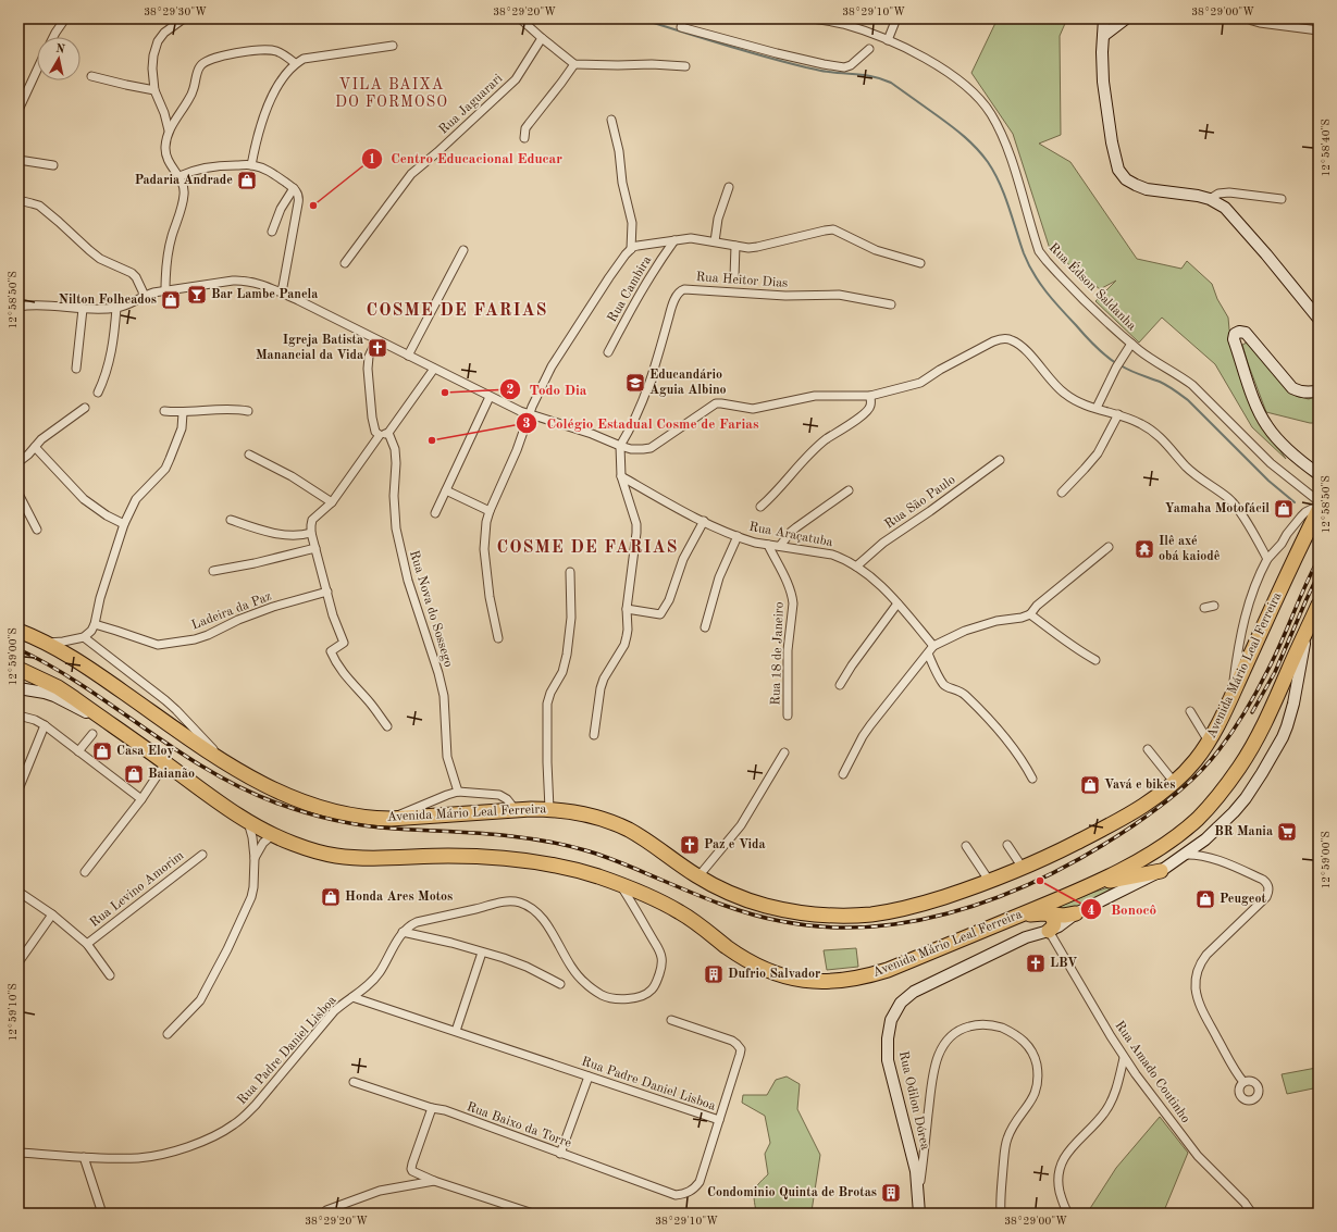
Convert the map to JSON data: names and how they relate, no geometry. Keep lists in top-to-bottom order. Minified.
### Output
{"streets":{"highway":["Avenida Mário Leal Ferreira"],"street":["Rua Jaguarari","Rua Heitor Dias","Rua Édson Saldanha","Rua Cambira","Rua São Paulo","Rua Araçatuba","Rua Nova do Sossego","Ladeira da Paz","Rua 18 de Janeiro","Rua Levino Amorim","Rua Padre Daniel Lisboa","Rua Amado Coutinho","Rua Odilon Dórea","Rua Baixo da Torre"]},"crossings":[["Rua São Paulo","Rua Araçatuba"],["Rua Araçatuba","Rua 18 de Janeiro"],["Avenida Mário Leal Ferreira","Rua Odilon Dórea"],["Rua Padre Daniel Lisboa","Rua Baixo da Torre"],["Rua Amado Coutinho","Rua Odilon Dórea"]],"districts":["VILA BAIXA DO FORMOSO","COSME DE FARIAS","COSME DE FARIAS"],"places":{"shop":["Padaria Andrade","Nilton Folheados","Yamaha Motofácil","Casa Eloy","Baianão","Vavá e bikes","Honda Ares Motos","Peugeot"],"other":["Centro Educacional Educar","Todo Dia","Colégio Estadual Cosme de Farias","Bonocô"],"bar":["Bar Lambe Panela"],"church":["Igreja Batista Manancial da Vida","Paz e Vida","LBV"],"school or university":["Educandário Águia Albino"],"temple":["Ilê axé obá kaiodê"],"supermarket":["BR Mania"],"building":["Dufrio Salvador","Condominio Quinta de Brotas"]},"north":"top","coordinates":["38°29'30\"W","38°29'20\"W","38°29'10\"W","38°29'00\"W","12°58'40\"S","12°58'50\"S","12°59'00\"S","12°59'10\"S"]}
